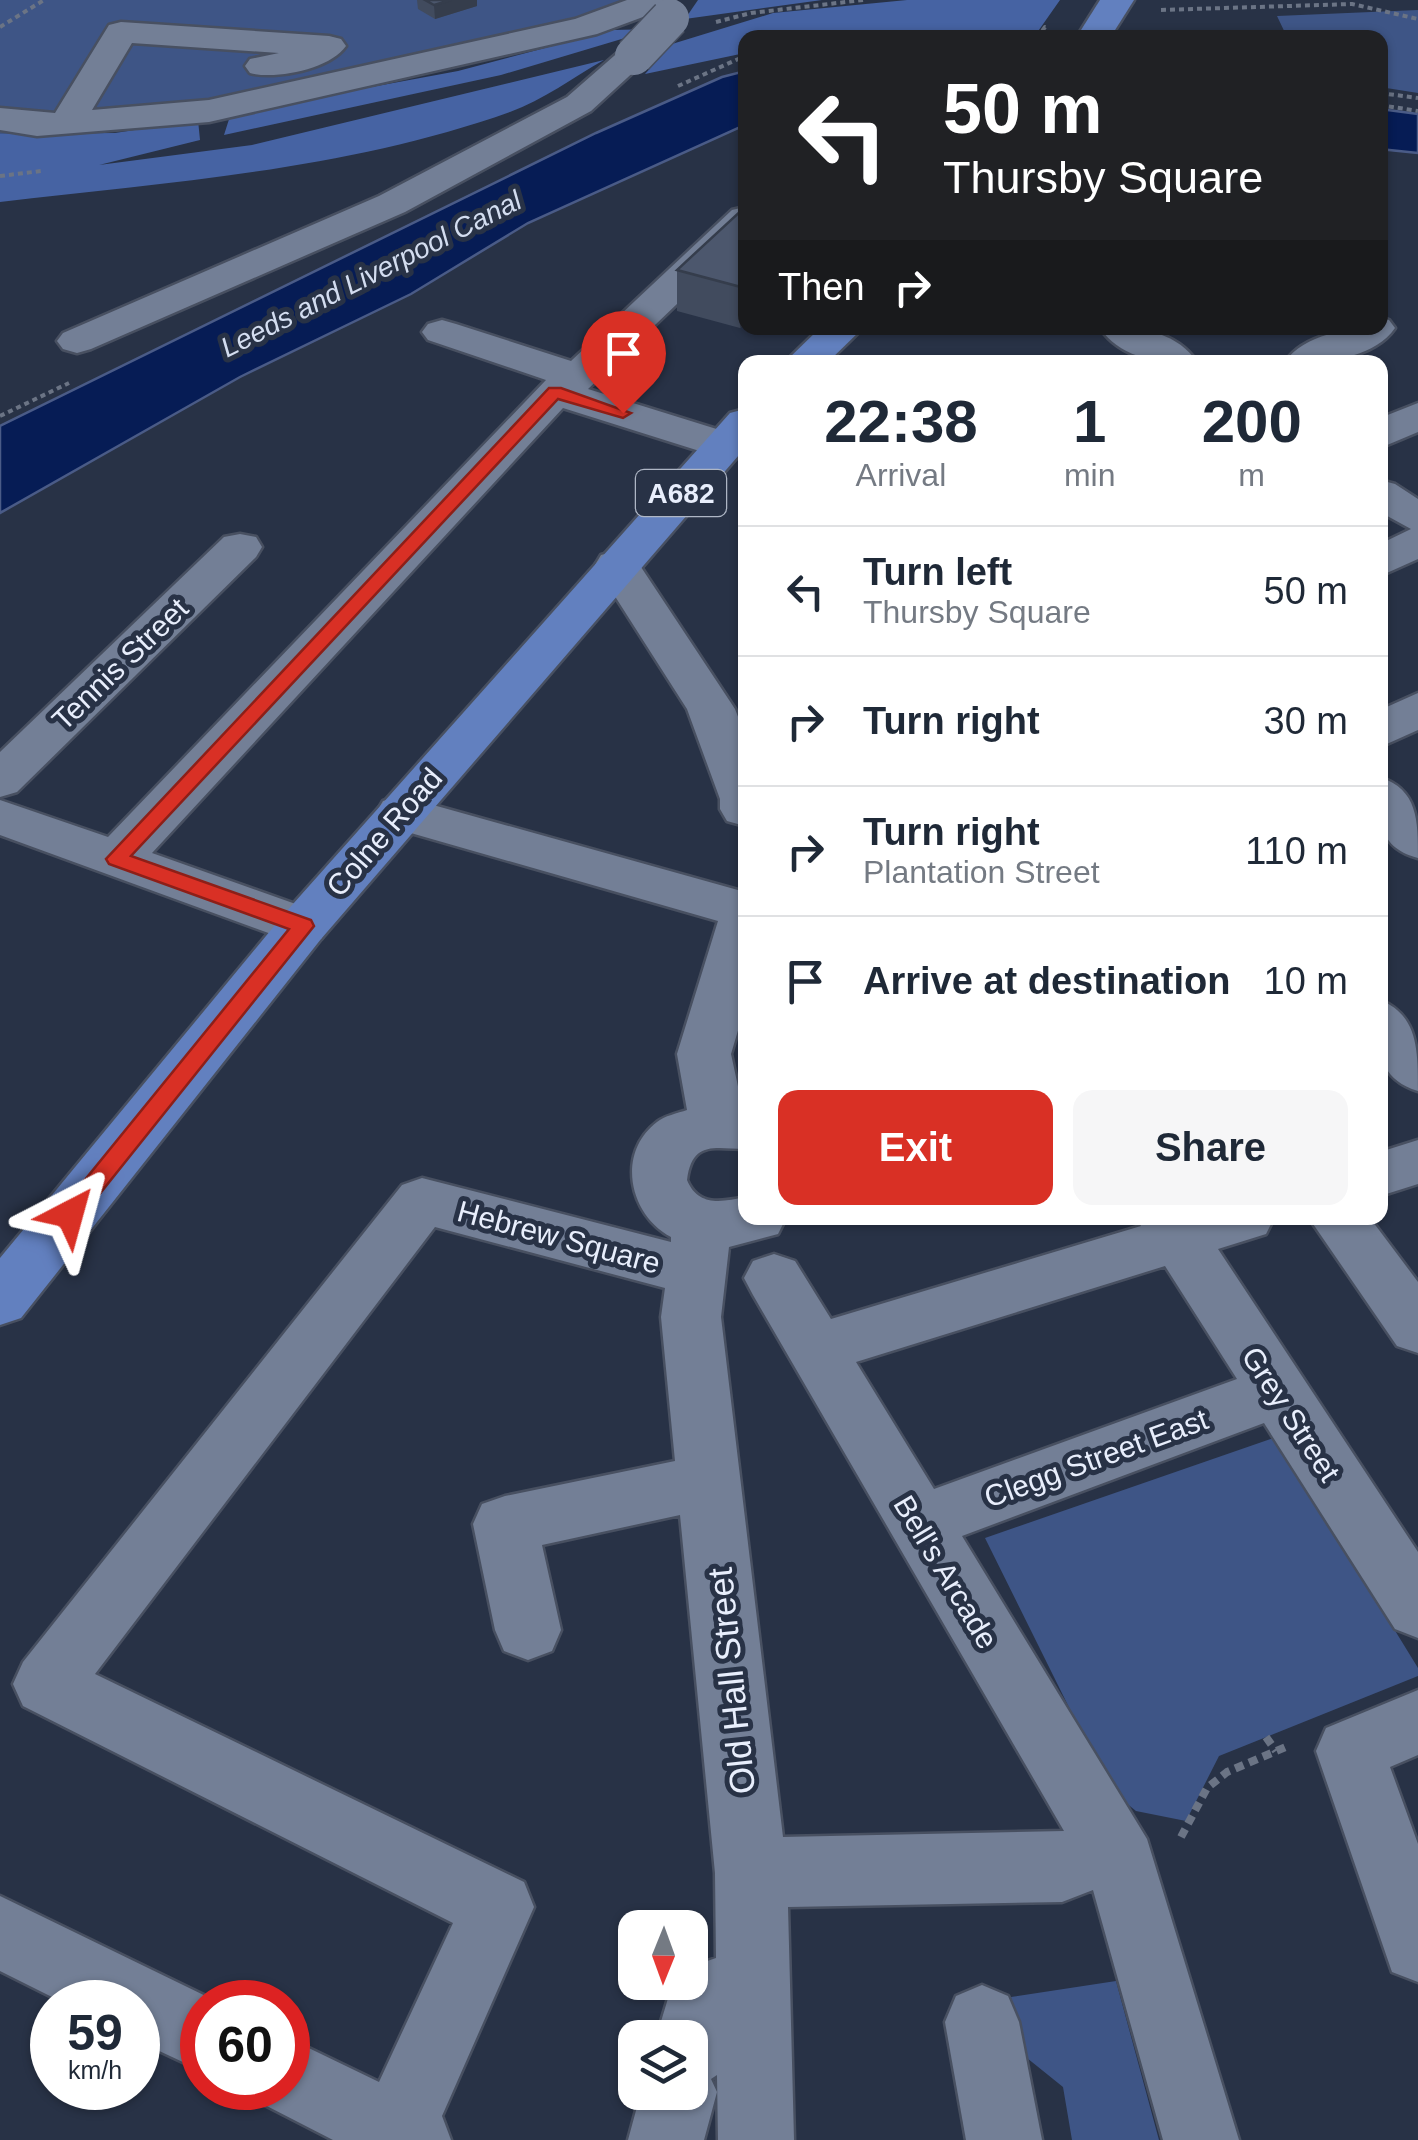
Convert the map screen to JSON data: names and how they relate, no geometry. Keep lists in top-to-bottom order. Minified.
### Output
{"streets":{"main road":["A682","Colne Road"],"street":["Tennis Street","Hebrew Square","Grey Street","Clegg Street East","Bell's Arcade","Old Hall Street"]},"crossings":[["Hebrew Square","Bell's Arcade"],["Hebrew Square","Old Hall Street"],["Grey Street","Clegg Street East"],["Clegg Street East","Bell's Arcade"],["Bell's Arcade","Old Hall Street"]],"water":["Leeds and Liverpool Canal"],"north":"bottom","page":{"turn":["50 m","Thursby Square"],"then":"Then","eta":["22:38","Arrival","1","min","200","m"],"list":[{"name":"Turn left","note":"Thursby Square","value":"50 m"},{"name":"Turn right","value":"30 m"},{"name":"Turn right","note":"Plantation Street","value":"110 m"},{"name":"Arrive at destination","value":"10 m"}],"buttons":["Exit","Share"],"speed":"59 km/h","limit":"60"}}
